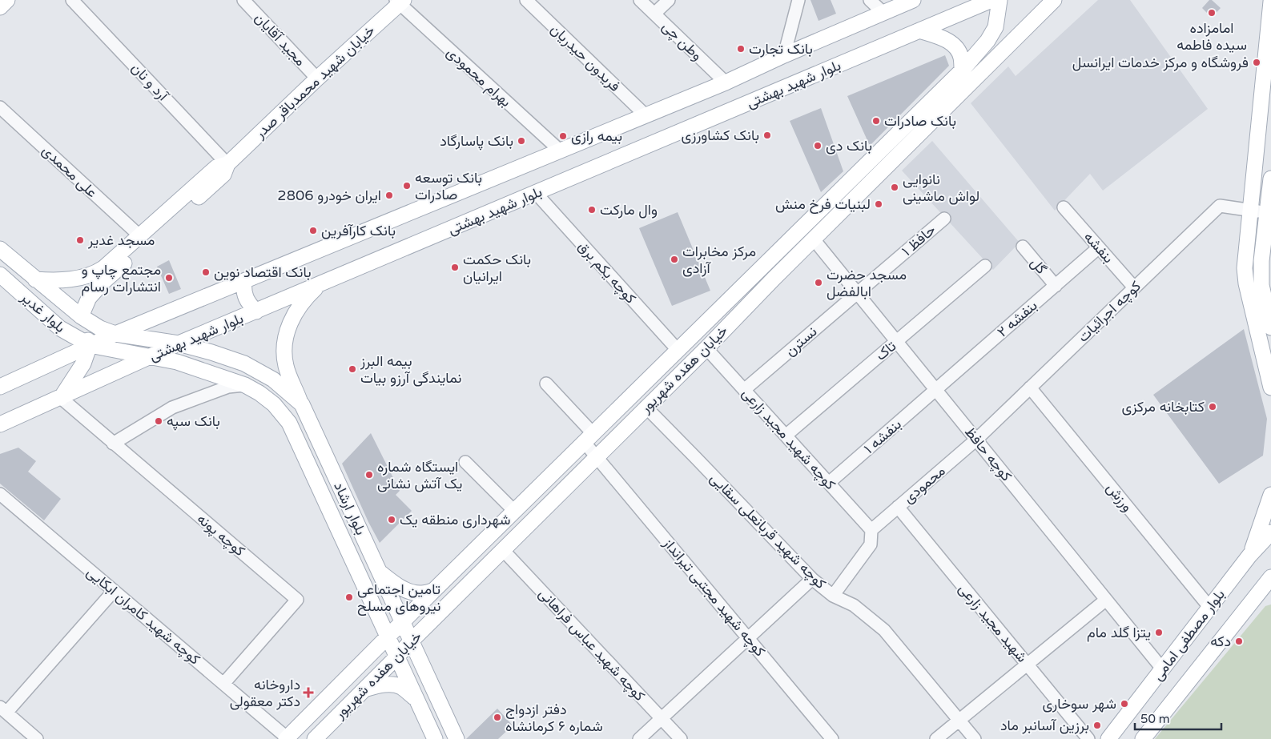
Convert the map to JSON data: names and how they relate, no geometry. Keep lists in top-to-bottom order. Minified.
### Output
{"streets":{"main road":["خیابان شهید محمدباقر صدر","بلوار شهید بهشتی","بلوار غدیر","خیابان هفده شهریور","بلوار ارشاد","بلوار مصطفی امامی"],"street":["مجید آقایان","وطن چی","فریدون حیدریان","بهرام محمودی","آرد و نان","علی محمدی","حافظ ۱","بنفشه","گل","کوچه یکم برق","کوچه اجرائیات","بنفشه ۲","نسترن","تاک","بنفشه ۱","کوچه شهید مجید زارعی","کوچه حافظ","محمودی","ورزش","کوچه شهید قربانعلی سقایی","کوچه پونه","کوچه شهید مجتبی تیرانداز","کوچه شهید کامران ابکایی","شهید مجید زارعی","کوچه شهید عباس فراهانی"]},"crossings":[["مجید آقایان","خیابان شهید محمدباقر صدر"],["وطن چی","بلوار شهید بهشتی"],["فریدون حیدریان","بلوار شهید بهشتی"],["بهرام محمودی","خیابان شهید محمدباقر صدر"],["بهرام محمودی","بلوار شهید بهشتی"],["آرد و نان","خیابان شهید محمدباقر صدر"],["خیابان شهید محمدباقر صدر","علی محمدی"],["خیابان شهید محمدباقر صدر","بلوار غدیر"],["بلوار شهید بهشتی","کوچه یکم برق"],["بلوار شهید بهشتی","بلوار غدیر"],["بلوار شهید بهشتی","بلوار ارشاد"],["بلوار شهید بهشتی","کوچه پونه"],["حافظ ۱","نسترن"],["حافظ ۱","کوچه حافظ"],["بنفشه","کوچه اجرائیات"],["بنفشه","بنفشه ۲"],["گل","بنفشه ۲"],["کوچه یکم برق","خیابان هفده شهریور"],["کوچه اجرائیات","کوچه حافظ"],["کوچه اجرائیات","محمودی"],["کوچه اجرائیات","ورزش"],["بلوار غدیر","بلوار ارشاد"],["بنفشه ۲","بنفشه ۱"],["بنفشه ۲","کوچه حافظ"],["نسترن","کوچه شهید مجید زارعی"],["نسترن","کوچه حافظ"],["تاک","کوچه شهید مجید زارعی"],["تاک","کوچه حافظ"],["خیابان هفده شهریور","کوچه شهید مجید زارعی"],["خیابان هفده شهریور","کوچه حافظ"],["خیابان هفده شهریور","بلوار ارشاد"],["خیابان هفده شهریور","کوچه شهید قربانعلی سقایی"],["خیابان هفده شهریور","کوچه شهید مجتبی تیرانداز"],["خیابان هفده شهریور","کوچه شهید کامران ابکایی"],["خیابان هفده شهریور","کوچه شهید عباس فراهانی"],["بنفشه ۱","کوچه شهید مجید زارعی"],["بنفشه ۱","کوچه حافظ"],["کوچه شهید مجید زارعی","محمودی"],["کوچه حافظ","محمودی"],["کوچه حافظ","بلوار مصطفی امامی"],["محمودی","شهید مجید زارعی"],["ورزش","بلوار مصطفی امامی"],["کوچه پونه","کوچه شهید کامران ابکایی"]],"places":{"other":["امامزاده سیده فاطمه","بانک تجارت","فروشگاه و مرکز خدمات ایرانسل","بانک صادرات","بانک کشاورزی","بیمه رازی","بانک پاسارگاد","بانک دی","بانک توسعه صادرات","نانوایی لواش ماشینی","ایران خودرو 2806","لبنیات فرخ منش","وال مارکت","بانک کارآفرین","مسجد غدیر","مرکز مخابرات آزادی","بانک حکمت ایرانیان","بانک اقتصاد نوین","مجتمع چاپ و انتشارات رسام","مسجد حضرت ابالفضل","بیمه البرز نمایندگی آرزو بیات","کتابخانه مرکزی","بانک سپه","ایستگاه شماره یک آتش نشانی","شهرداری منطقه یک","تامین اجتماعی نیروهای مسلح","یتزا گلد مام","دکه","شهر سوخاری","دفتر ازدواج شماره ۶ کرمانشاه","برزین آسانبر ماد"],"health":["داروخانه دکتر معقولی"]},"scale_bar":"50 m"}
